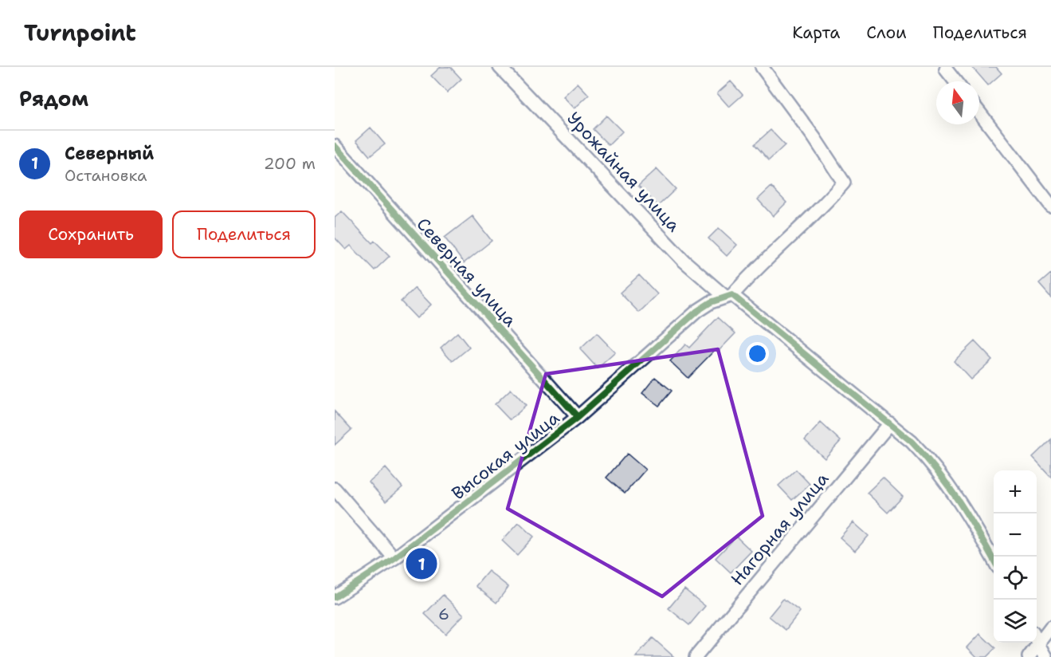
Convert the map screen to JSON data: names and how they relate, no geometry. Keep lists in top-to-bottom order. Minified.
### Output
{"streets":{"street":["Урожайная улица","Северная улица","Высокая улица","Нагорная улица"]},"crossings":[["Урожайная улица","Высокая улица"],["Урожайная улица","Нагорная улица"],["Северная улица","Высокая улица"]],"house_numbers":["6"],"north":"top","page":{"header":"Turnpoint","nav":["Карта","Слои","Поделиться"],"heading":"Рядом","list":[{"mark":"1","name":"Северный","note":"Остановка","value":"200 m"}],"buttons":["Сохранить","Поделиться"],"map_buttons":["+","−"],"pins":"1"}}
